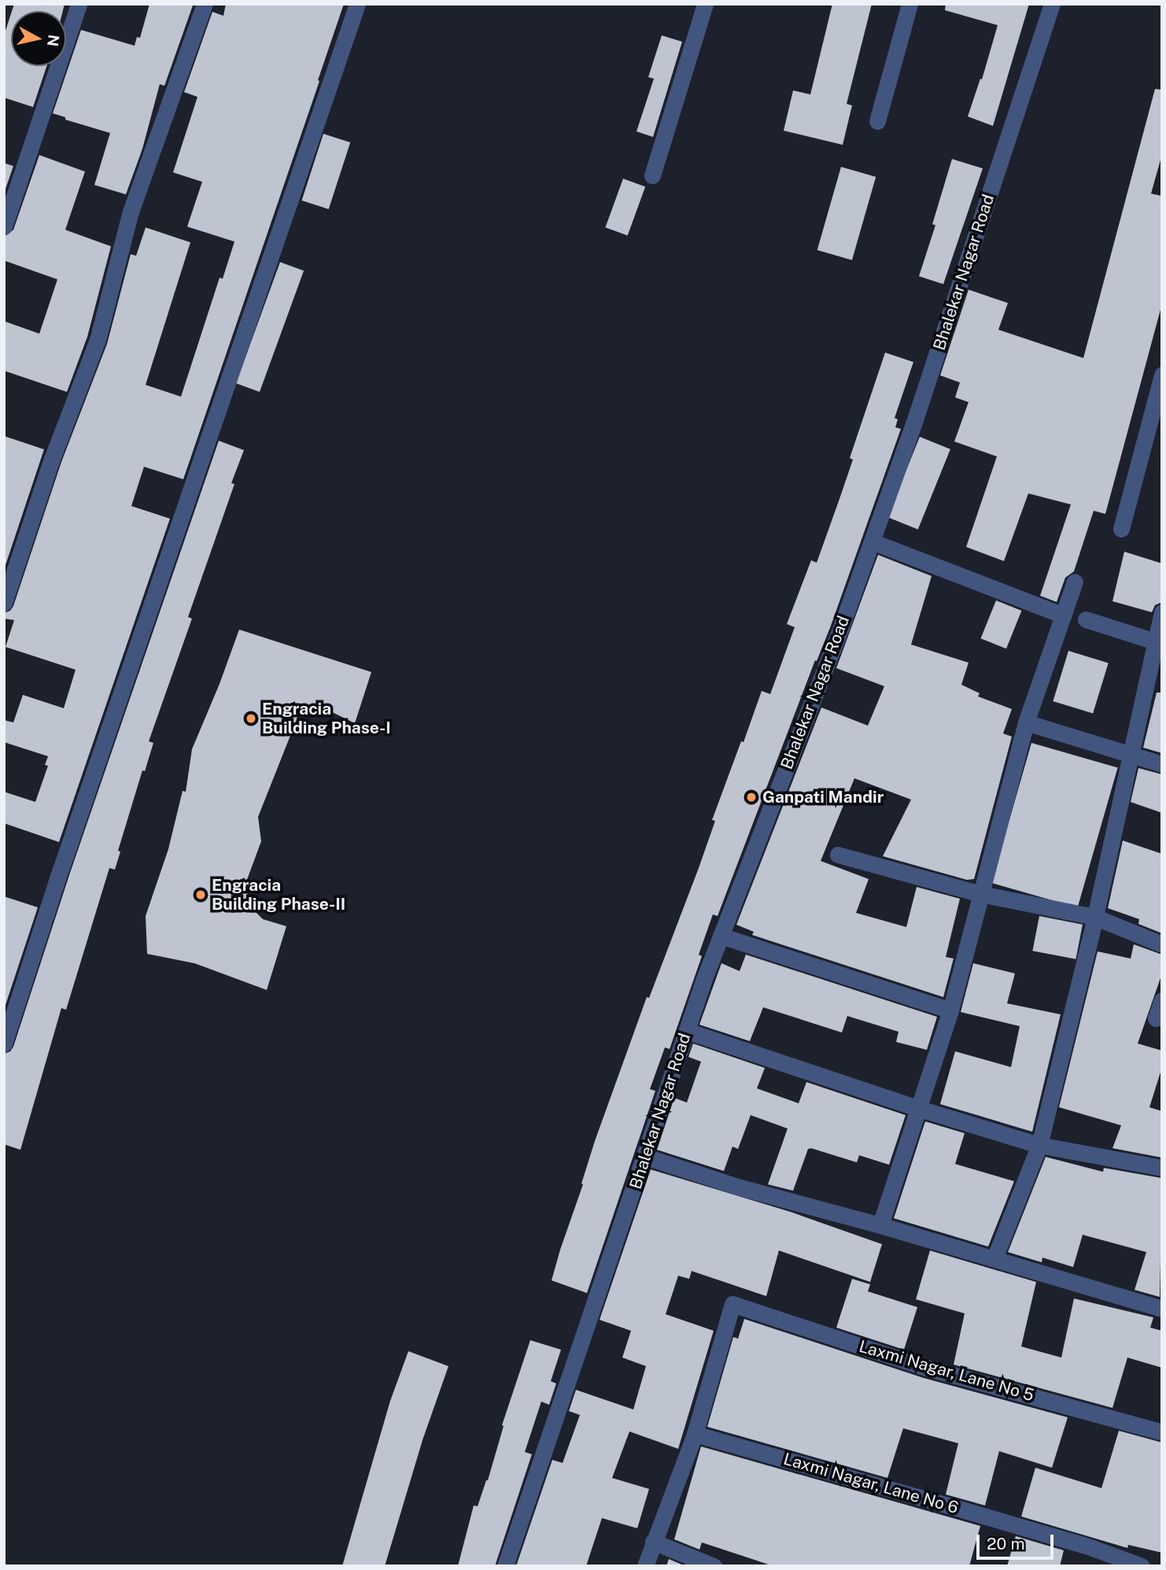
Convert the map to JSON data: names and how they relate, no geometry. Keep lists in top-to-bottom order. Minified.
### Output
{"streets":{"street":["Bhalekar Nagar Road","Laxmi Nagar, Lane No 5","Laxmi Nagar, Lane No 6"]},"crossings":[["Laxmi Nagar, Lane No 5","Laxmi Nagar, Lane No 6"]],"places":["Engracia Building Phase-I","Ganpati Mandir","Engracia Building Phase-II"],"scale_bar":"20 m","north":"right"}
